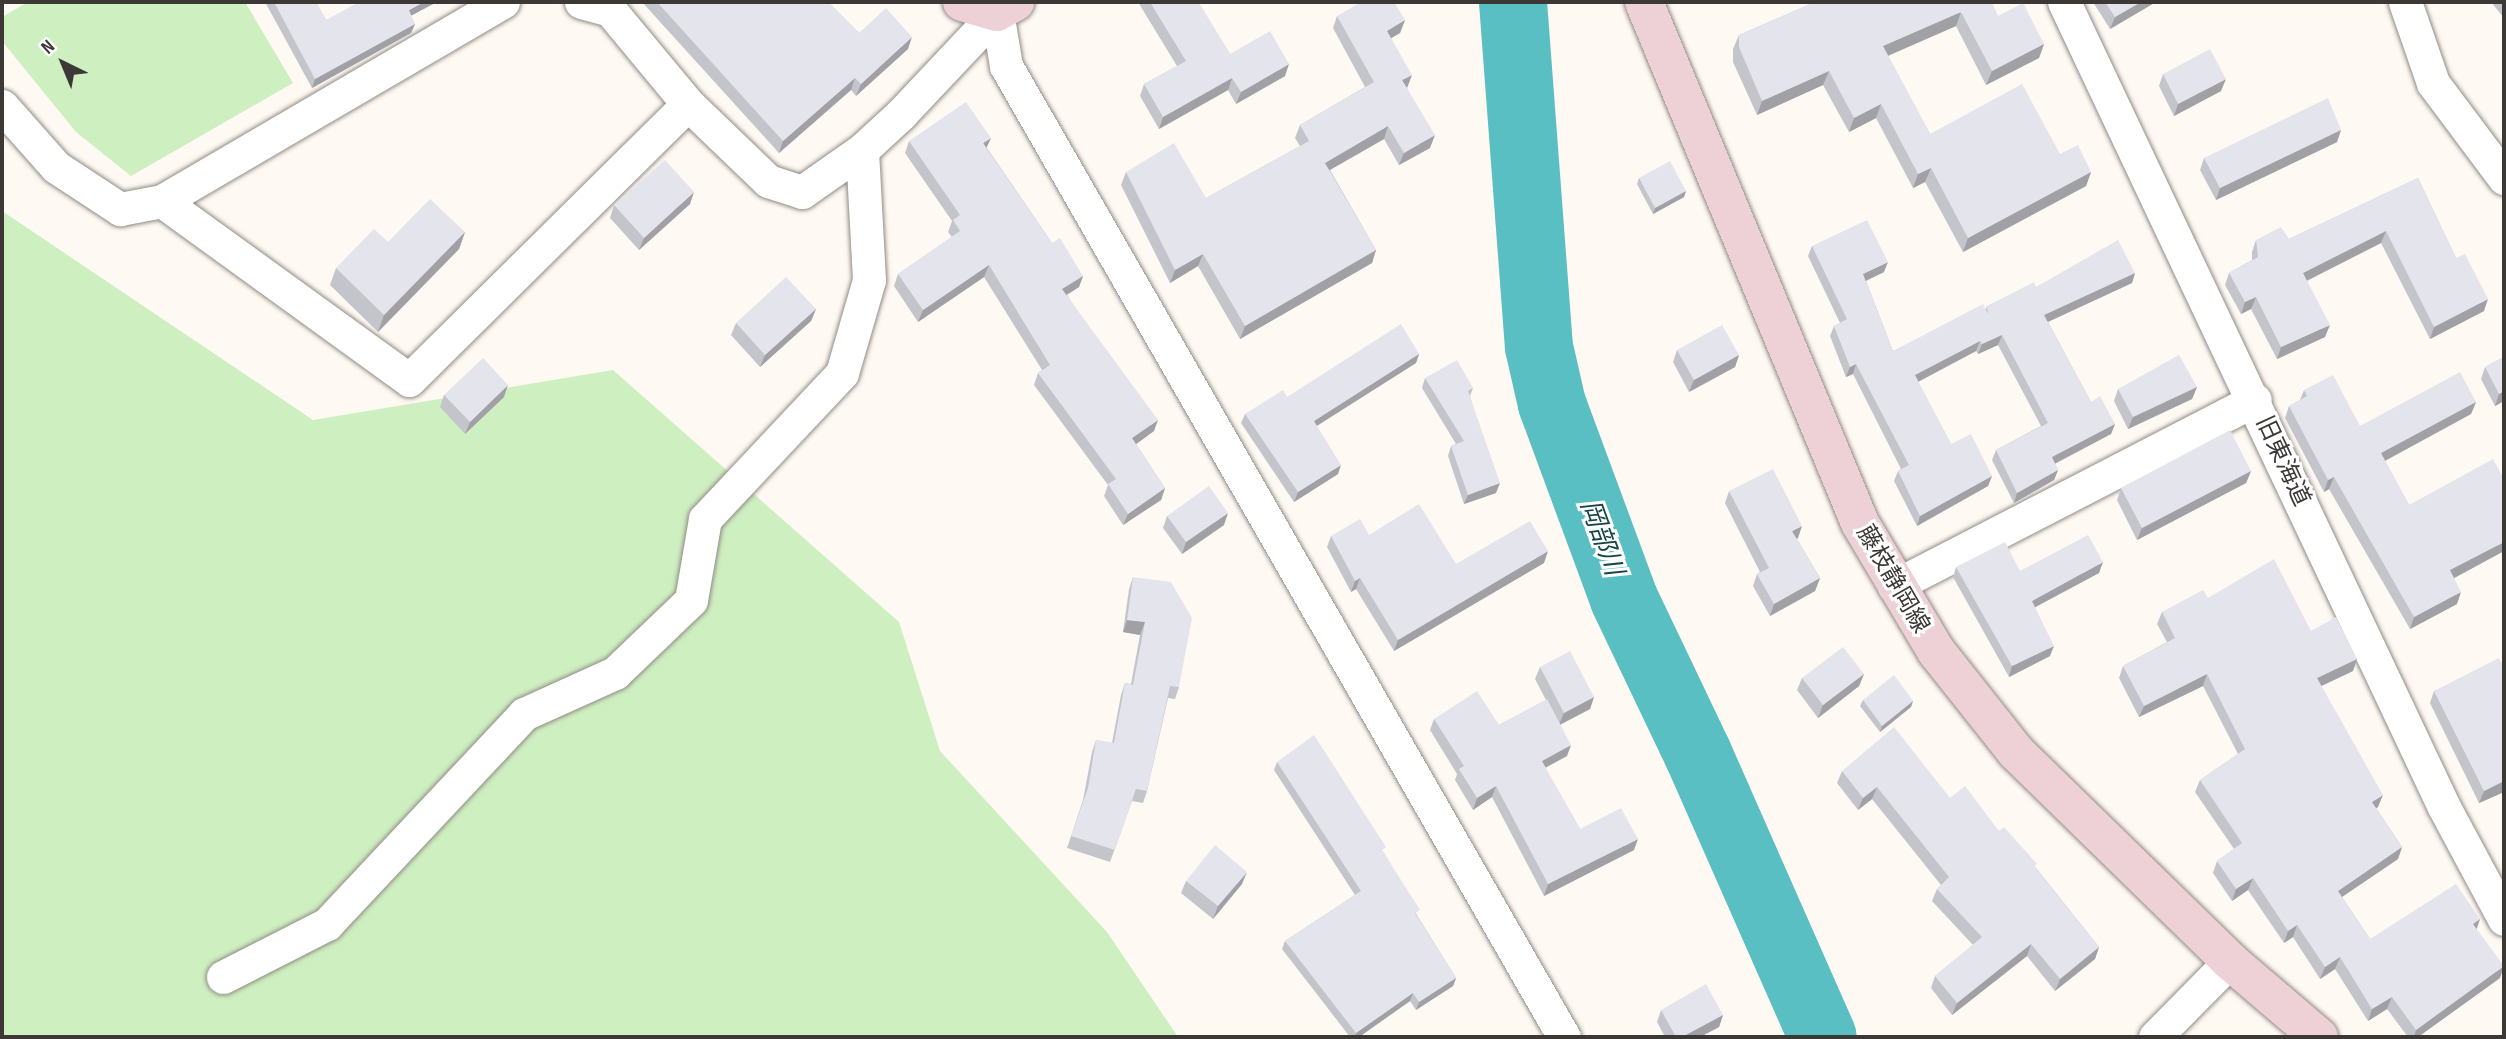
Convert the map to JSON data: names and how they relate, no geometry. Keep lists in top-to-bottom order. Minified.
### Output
{"streets":{"main road":["藤枝静岡線"],"street":["旧東海道"]},"water":["岡部川"],"north":"top left"}
